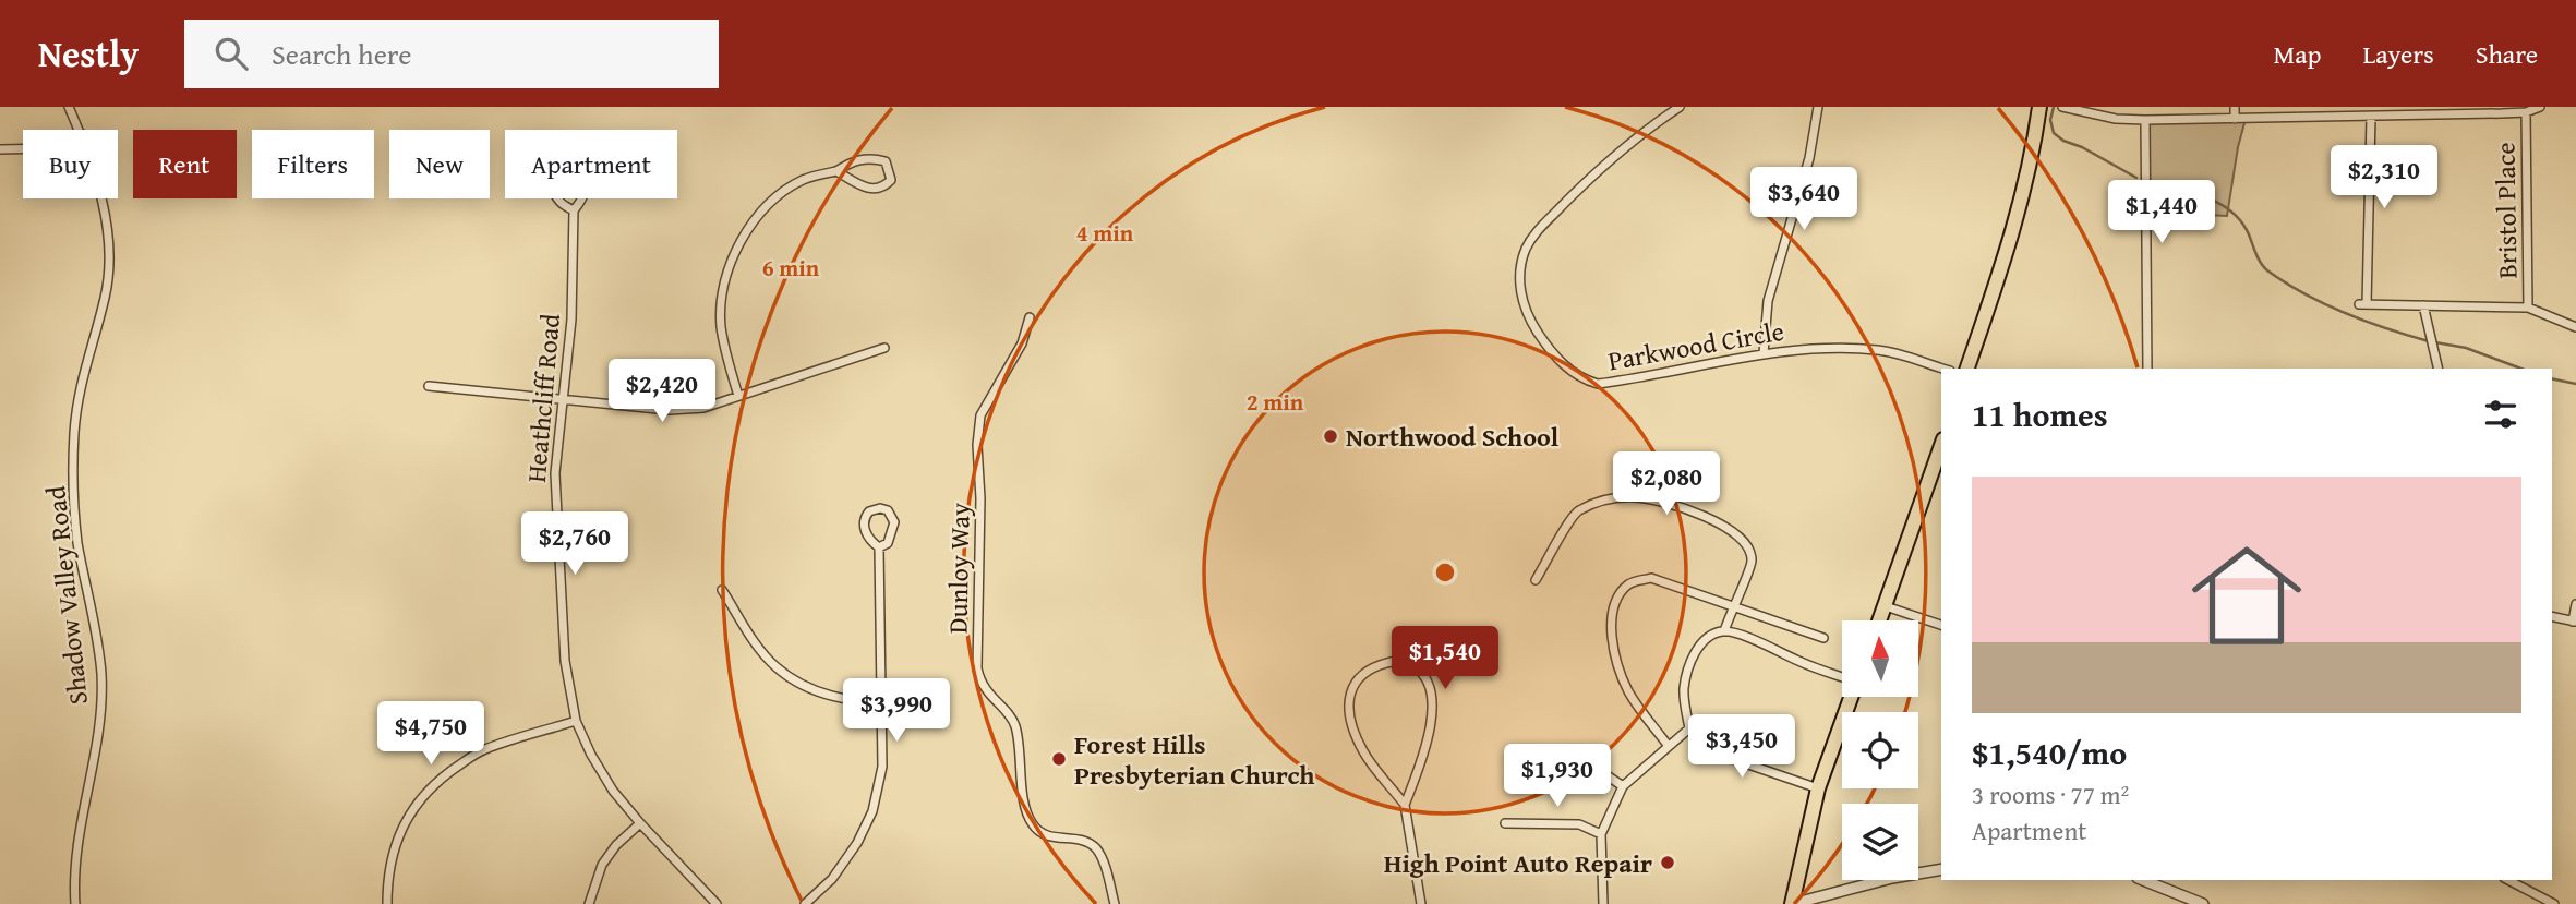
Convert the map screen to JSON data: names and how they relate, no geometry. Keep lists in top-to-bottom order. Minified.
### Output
{"streets":{"street":["Bristol Place","Parkwood Circle","Heathcliff Road","Dunloy Way","Shadow Valley Road"]},"places":["Northwood School","Forest Hills Presbyterian Church","High Point Auto Repair"],"north":"top","page":{"header":"Nestly","search":"Search here","nav":["Map","Layers","Share"],"chip":["Buy","Rent","Filters","New","Apartment"],"price":["$2,310","$3,640","$1,440","$2,420","$2,080","$2,760","$1,540","$3,990","$4,750","$3,450","$1,930"],"heading":"11 homes","list":[{"name":"$1,540/mo","note":"3 rooms · 77 m² · Apartment"}]},"rings":["4 min","6 min","2 min"]}
